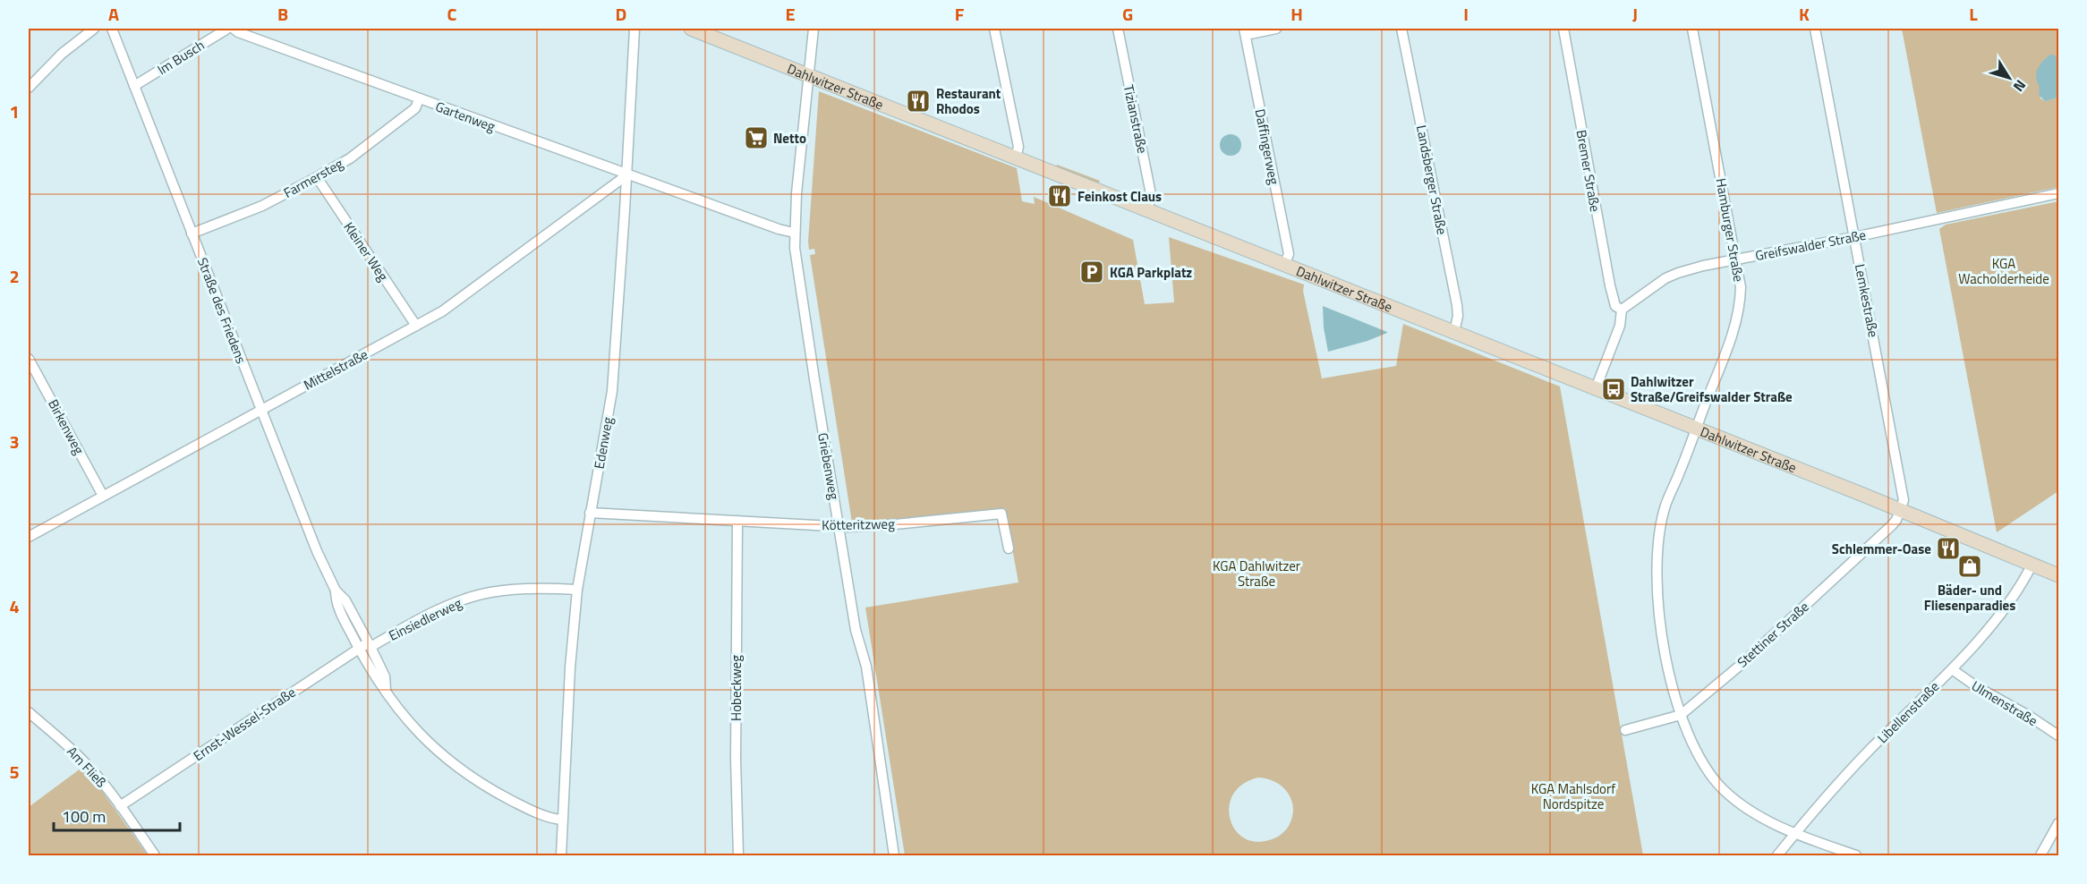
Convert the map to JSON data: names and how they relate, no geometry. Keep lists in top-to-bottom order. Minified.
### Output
{"streets":{"main road":["Dahlwitzer Straße"],"street":["Im Busch","Gartenweg","Tizianstraße","Daffingerweg","Bremer Straße","Farmersteg","Landsberger Straße","Hamburger Straße","Greifswalder Straße","Kleiner Weg","Lemkestraße","Straße des Friedens","Mittelstraße","Birkenweg","Edenweg","Griebenweg","Kötteritzweg","Einsiedlerweg","Stettiner Straße","Hobeckweg","Ulmenstraße","Libellenstraße","Ernst-Wessel-Straße","Am Fließ"]},"crossings":[["Im Busch","Straße des Friedens"],["Dahlwitzer Straße","Tizianstraße"],["Dahlwitzer Straße","Daffingerweg"],["Dahlwitzer Straße","Landsberger Straße"],["Dahlwitzer Straße","Hamburger Straße"],["Dahlwitzer Straße","Lemkestraße"],["Dahlwitzer Straße","Griebenweg"],["Dahlwitzer Straße","Stettiner Straße"],["Dahlwitzer Straße","Libellenstraße"],["Gartenweg","Farmersteg"],["Gartenweg","Mittelstraße"],["Gartenweg","Edenweg"],["Gartenweg","Griebenweg"],["Bremer Straße","Greifswalder Straße"],["Farmersteg","Kleiner Weg"],["Farmersteg","Straße des Friedens"],["Hamburger Straße","Greifswalder Straße"],["Hamburger Straße","Stettiner Straße"],["Hamburger Straße","Libellenstraße"],["Greifswalder Straße","Lemkestraße"],["Kleiner Weg","Mittelstraße"],["Lemkestraße","Stettiner Straße"],["Straße des Friedens","Mittelstraße"],["Straße des Friedens","Edenweg"],["Straße des Friedens","Einsiedlerweg"],["Straße des Friedens","Ernst-Wessel-Straße"],["Mittelstraße","Birkenweg"],["Mittelstraße","Edenweg"],["Edenweg","Kötteritzweg"],["Edenweg","Einsiedlerweg"],["Griebenweg","Kötteritzweg"],["Kötteritzweg","Hobeckweg"],["Einsiedlerweg","Ernst-Wessel-Straße"],["Ulmenstraße","Libellenstraße"],["Ernst-Wessel-Straße","Am Fließ"]],"parks":["KGA Wacholderheide","KGA Dahlwitzer Straße","KGA Mahlsdorf Nordspitze"],"places":{"restaurant":["Restaurant Rhodos","Feinkost Claus","Schlemmer-Oase"],"supermarket":["Netto"],"parking":["KGA Parkplatz"],"bus stop":["Dahlwitzer Straße/Greifswalder Straße"],"shop":["Bäder- und Fliesenparadies"]},"scale_bar":"100 m","north":"bottom right","grid":{"columns":["A","B","C","D","E","F","G","H","I","J","K","L"],"rows":["1","2","3","4","5"]}}
